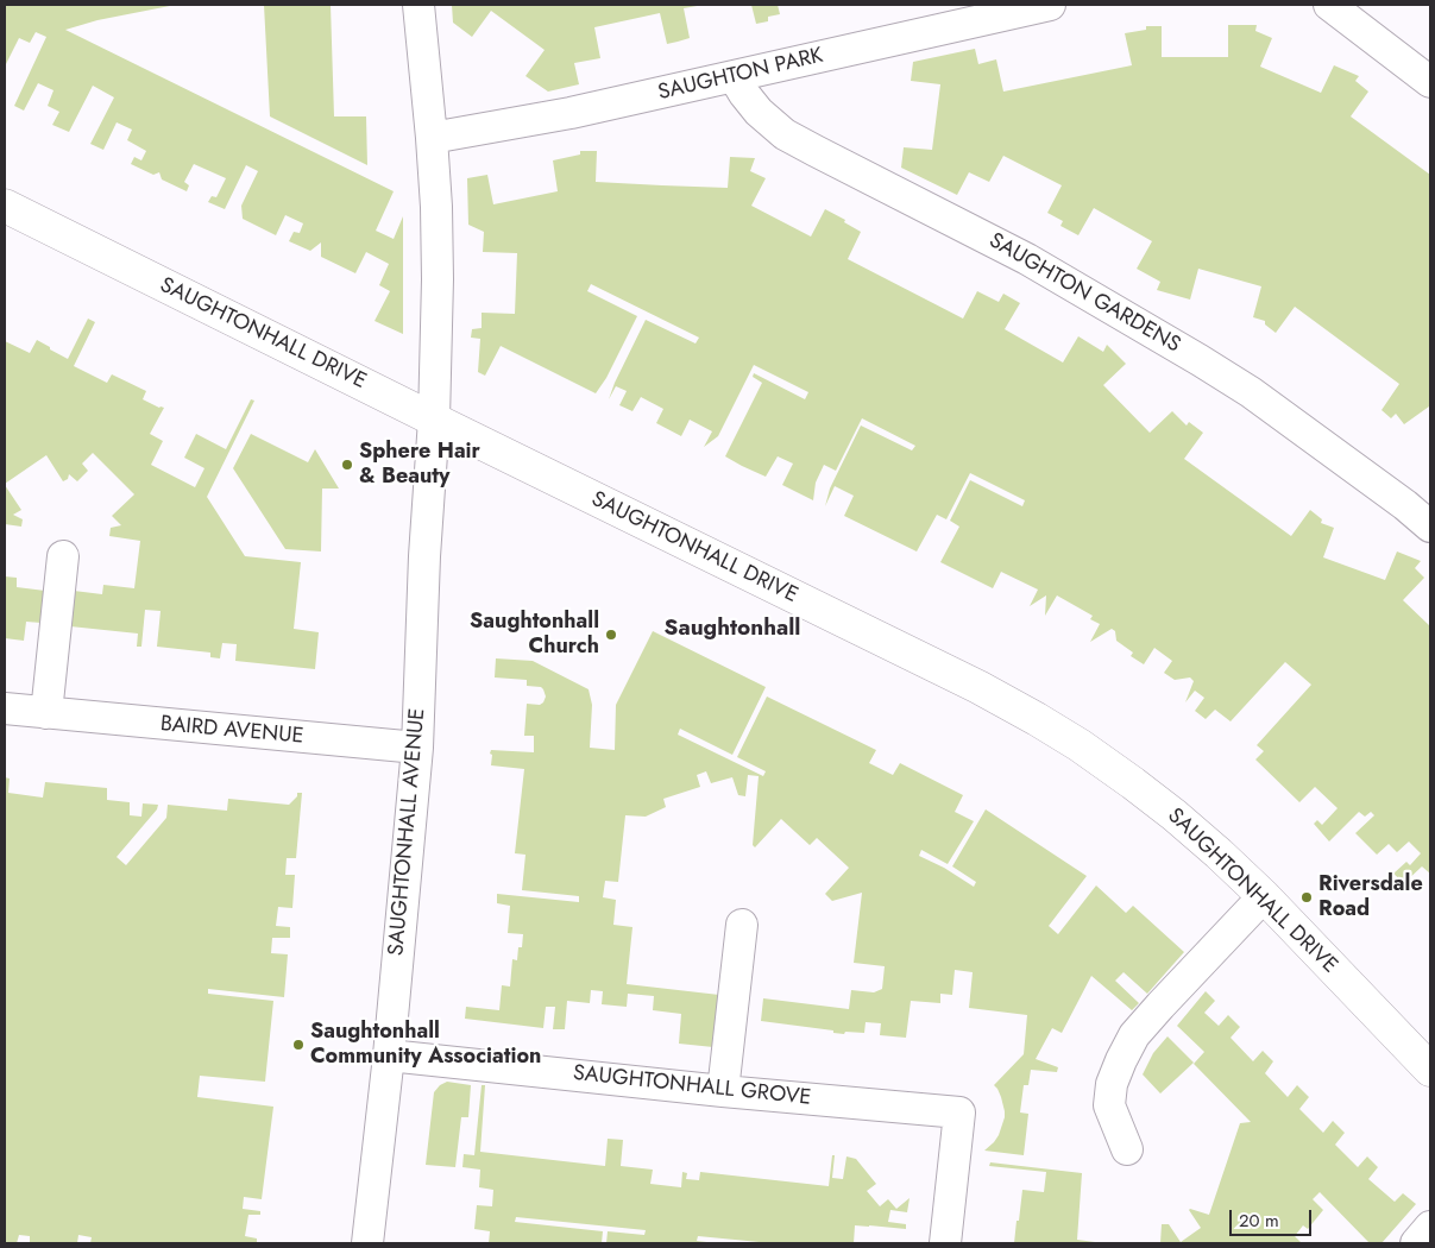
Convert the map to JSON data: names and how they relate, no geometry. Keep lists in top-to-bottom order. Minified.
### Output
{"streets":{"street":["SAUGHTON PARK","SAUGHTON GARDENS","SAUGHTONHALL DRIVE","BAIRD AVENUE","SAUGHTONHALL AVENUE","SAUGHTONHALL GROVE"]},"crossings":[["SAUGHTON PARK","SAUGHTON GARDENS"],["SAUGHTON PARK","SAUGHTONHALL AVENUE"],["SAUGHTONHALL DRIVE","SAUGHTONHALL AVENUE"],["BAIRD AVENUE","SAUGHTONHALL AVENUE"],["SAUGHTONHALL AVENUE","SAUGHTONHALL GROVE"]],"districts":["Saughtonhall"],"places":["Sphere Hair & Beauty","Saughtonhall Church","Riversdale Road","Saughtonhall Community Association"],"scale_bar":"20 m"}
